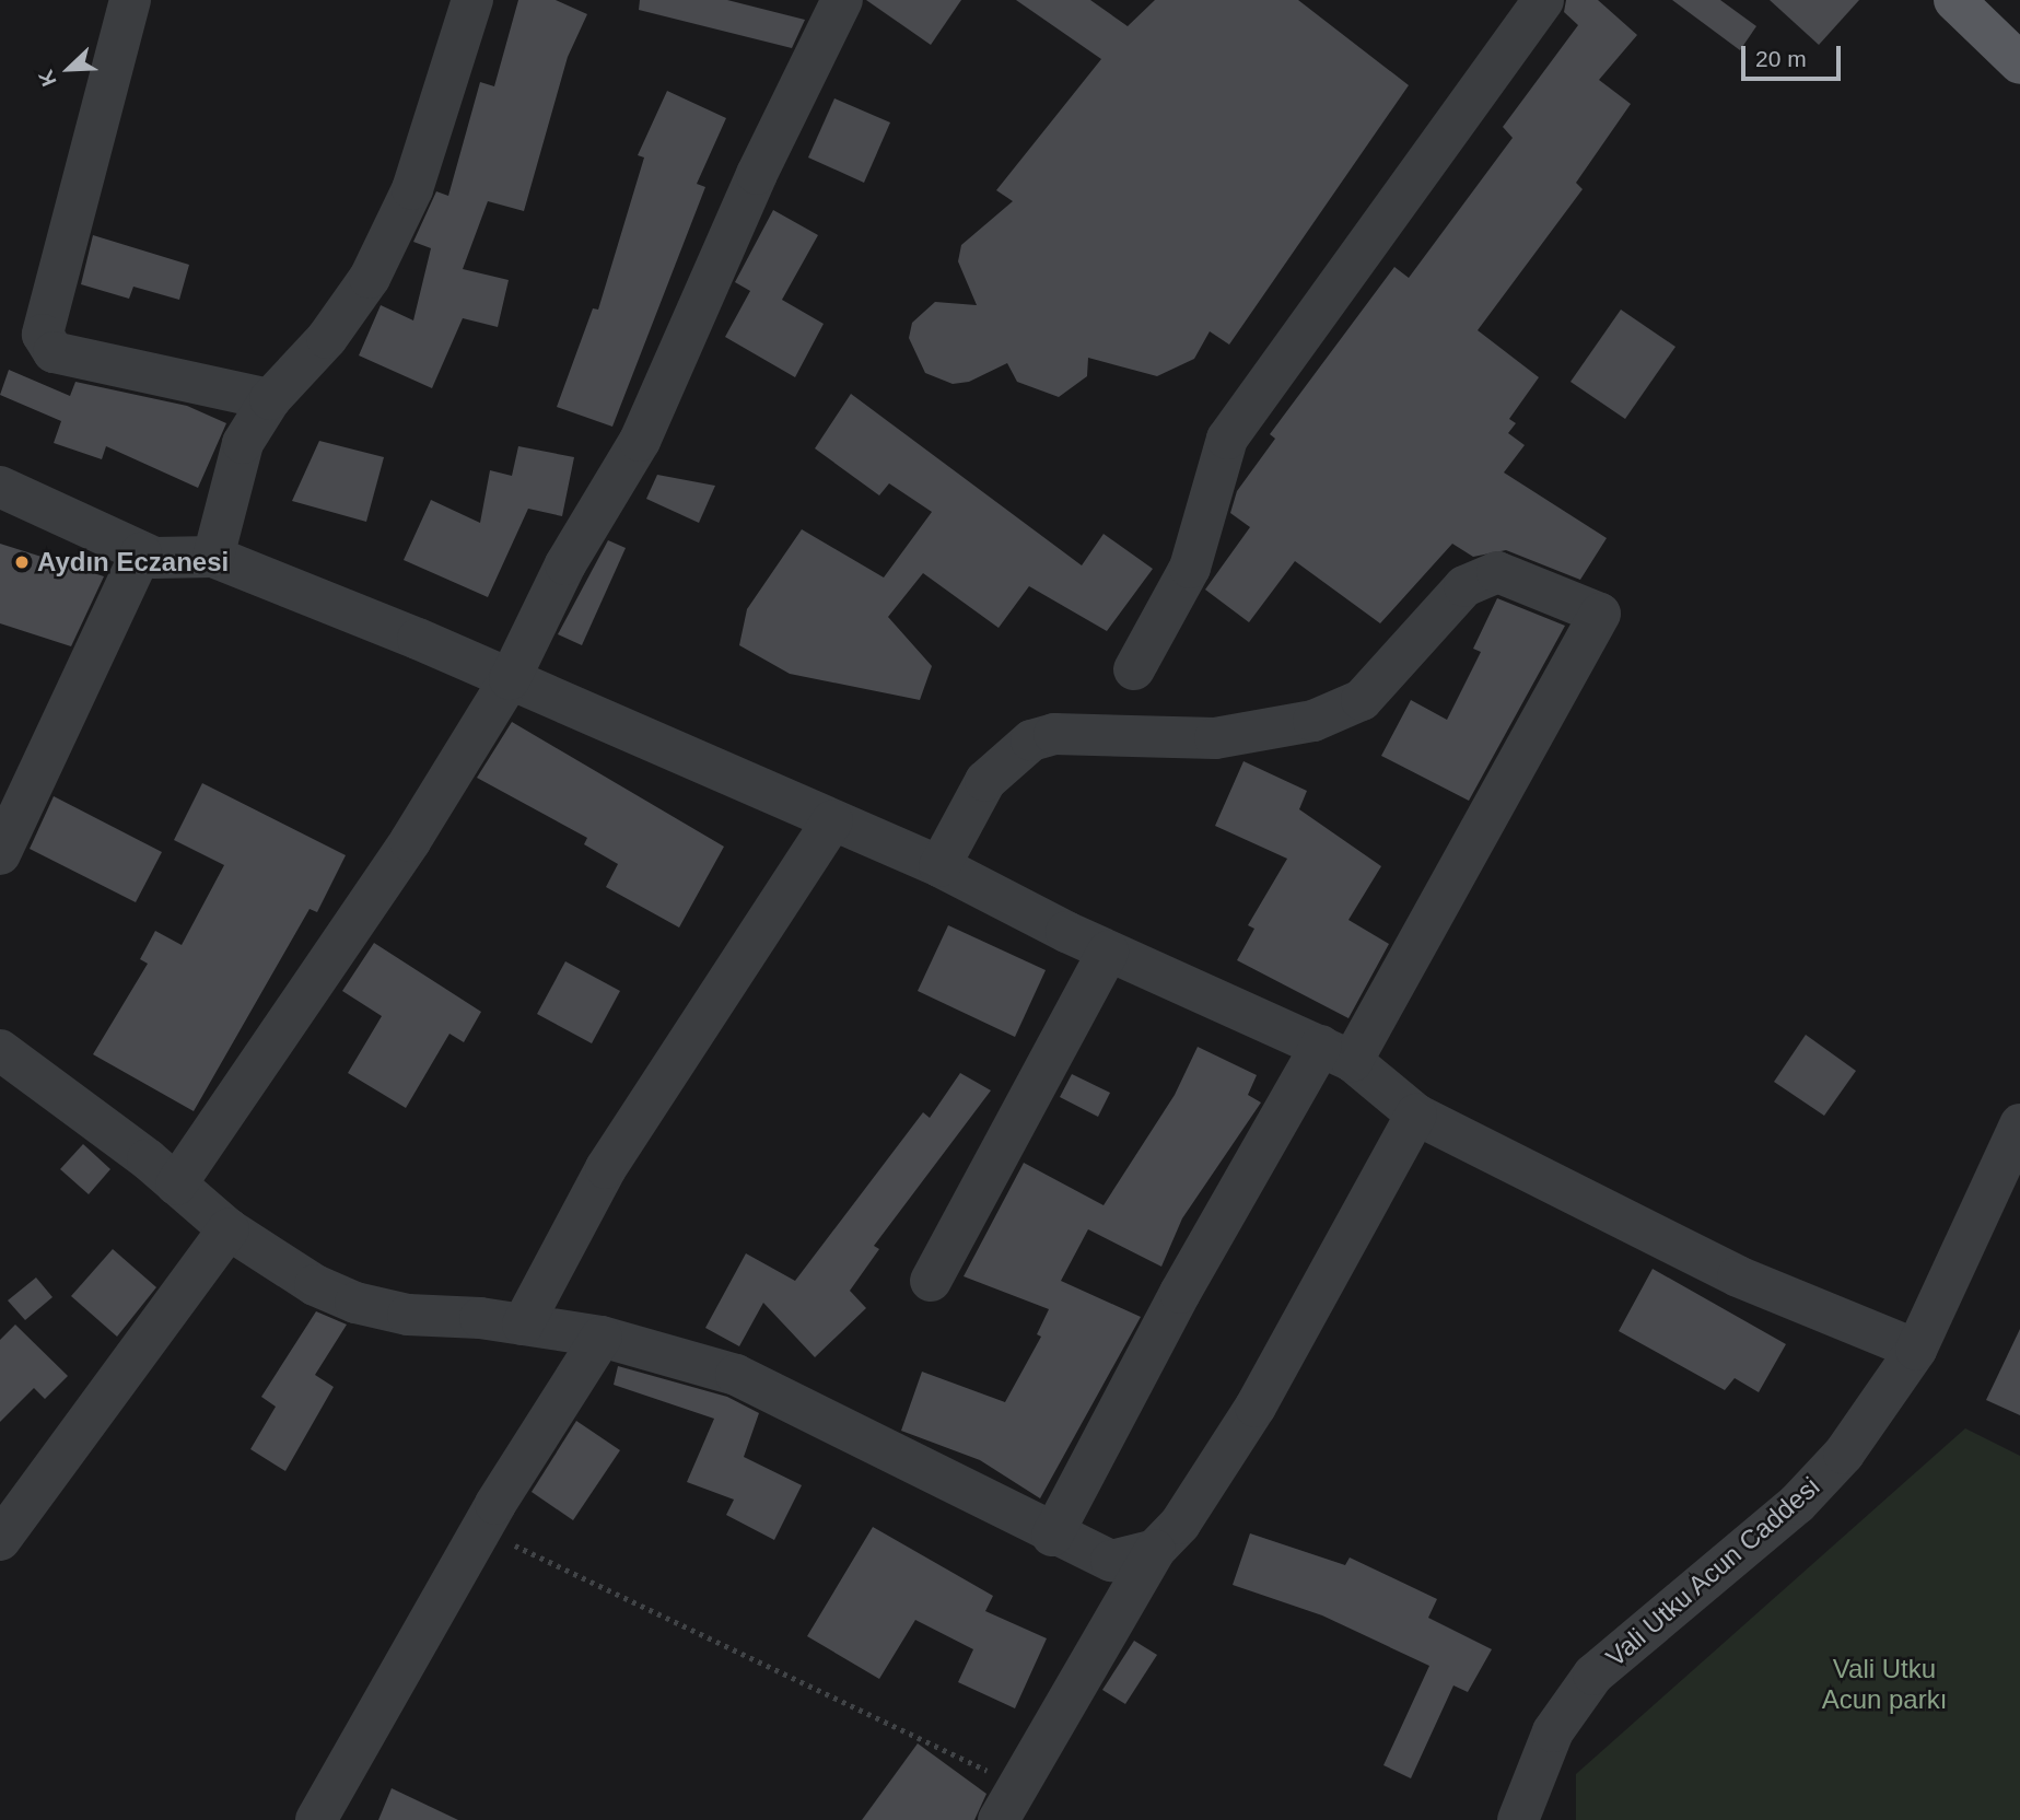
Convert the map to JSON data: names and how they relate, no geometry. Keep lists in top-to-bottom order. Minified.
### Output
{"streets":{"street":["Vali Utku Acun Caddesi"]},"parks":["Vali Utku Acun parkı"],"places":["Aydın Eczanesi"],"scale_bar":"20 m","north":"bottom left"}
